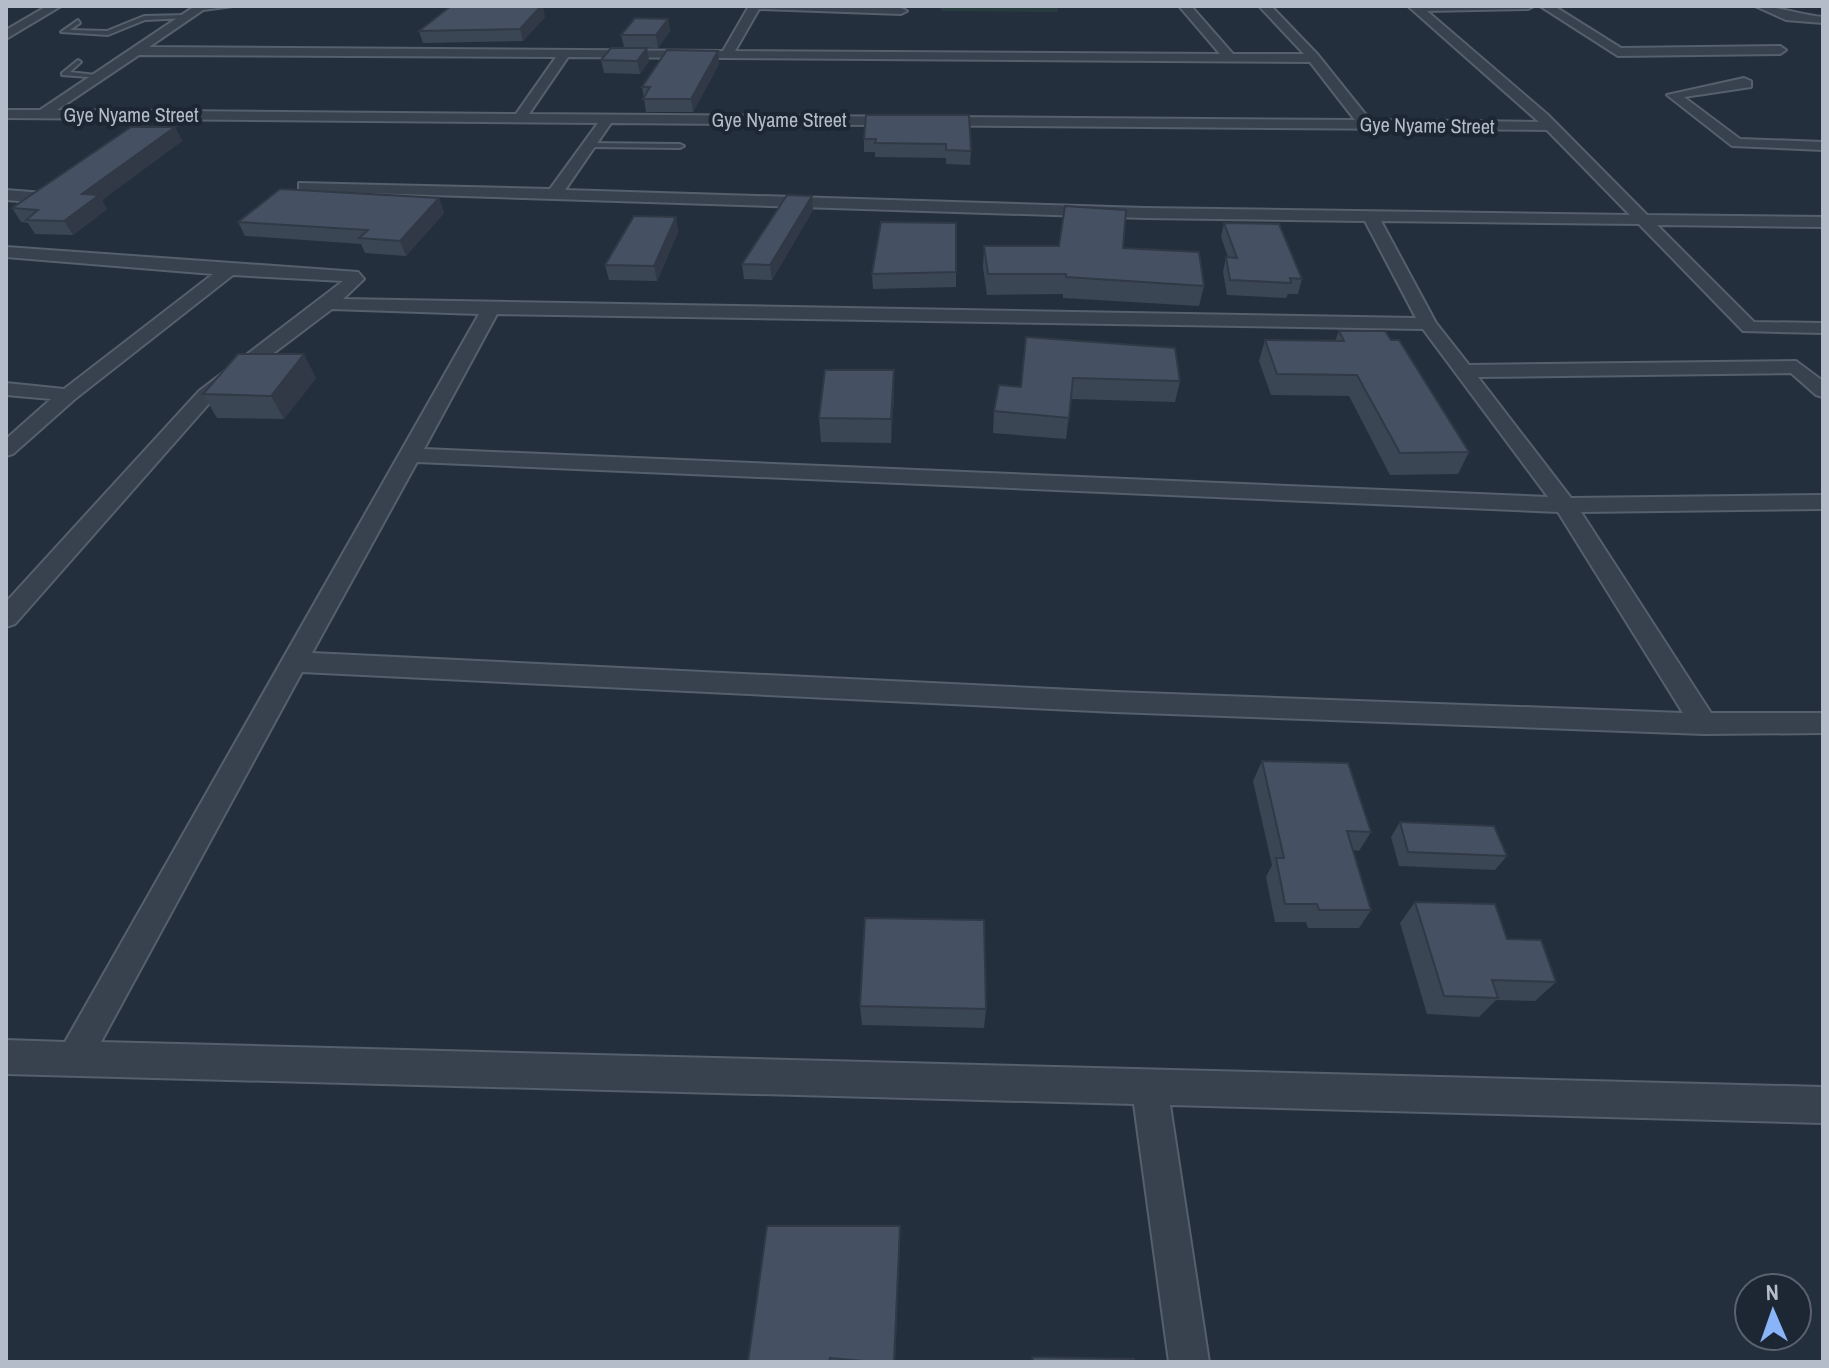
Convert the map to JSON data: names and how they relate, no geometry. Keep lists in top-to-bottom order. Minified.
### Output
{"streets":{"street":["Gye Nyame Street"]},"north":"top"}
